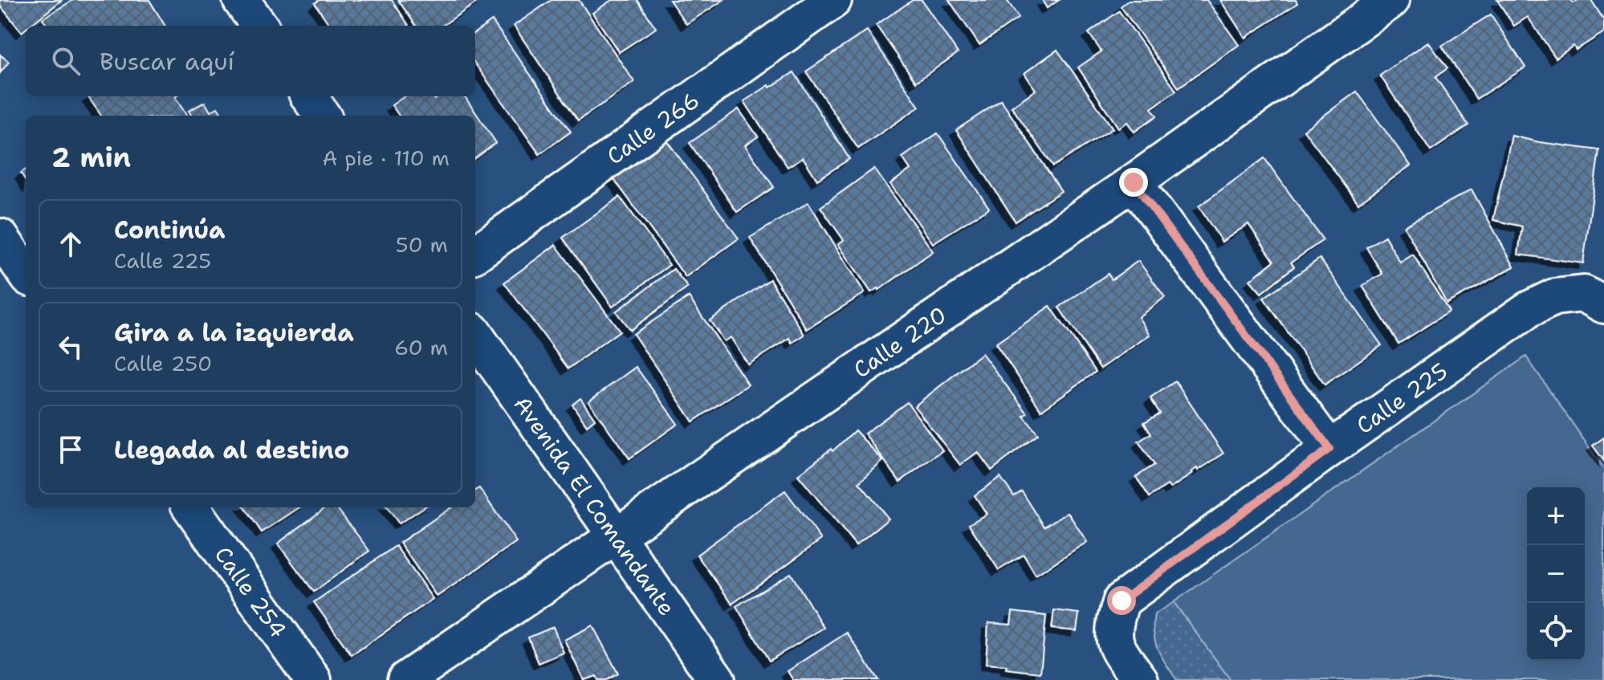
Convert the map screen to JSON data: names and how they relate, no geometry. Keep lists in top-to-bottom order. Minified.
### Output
{"streets":{"street":["Calle 266","Calle 220","Calle 225","Avenida El Comandante","Calle 254"]},"crossings":[["Calle 220","Avenida El Comandante"]],"page":{"search":"Buscar aquí","heading":["2 min","A pie · 110 m"],"list":[["Continúa","Calle 225","50 m"],["Gira a la izquierda","Calle 250","60 m"],"Llegada al destino"],"map_buttons":["+","−"]}}
